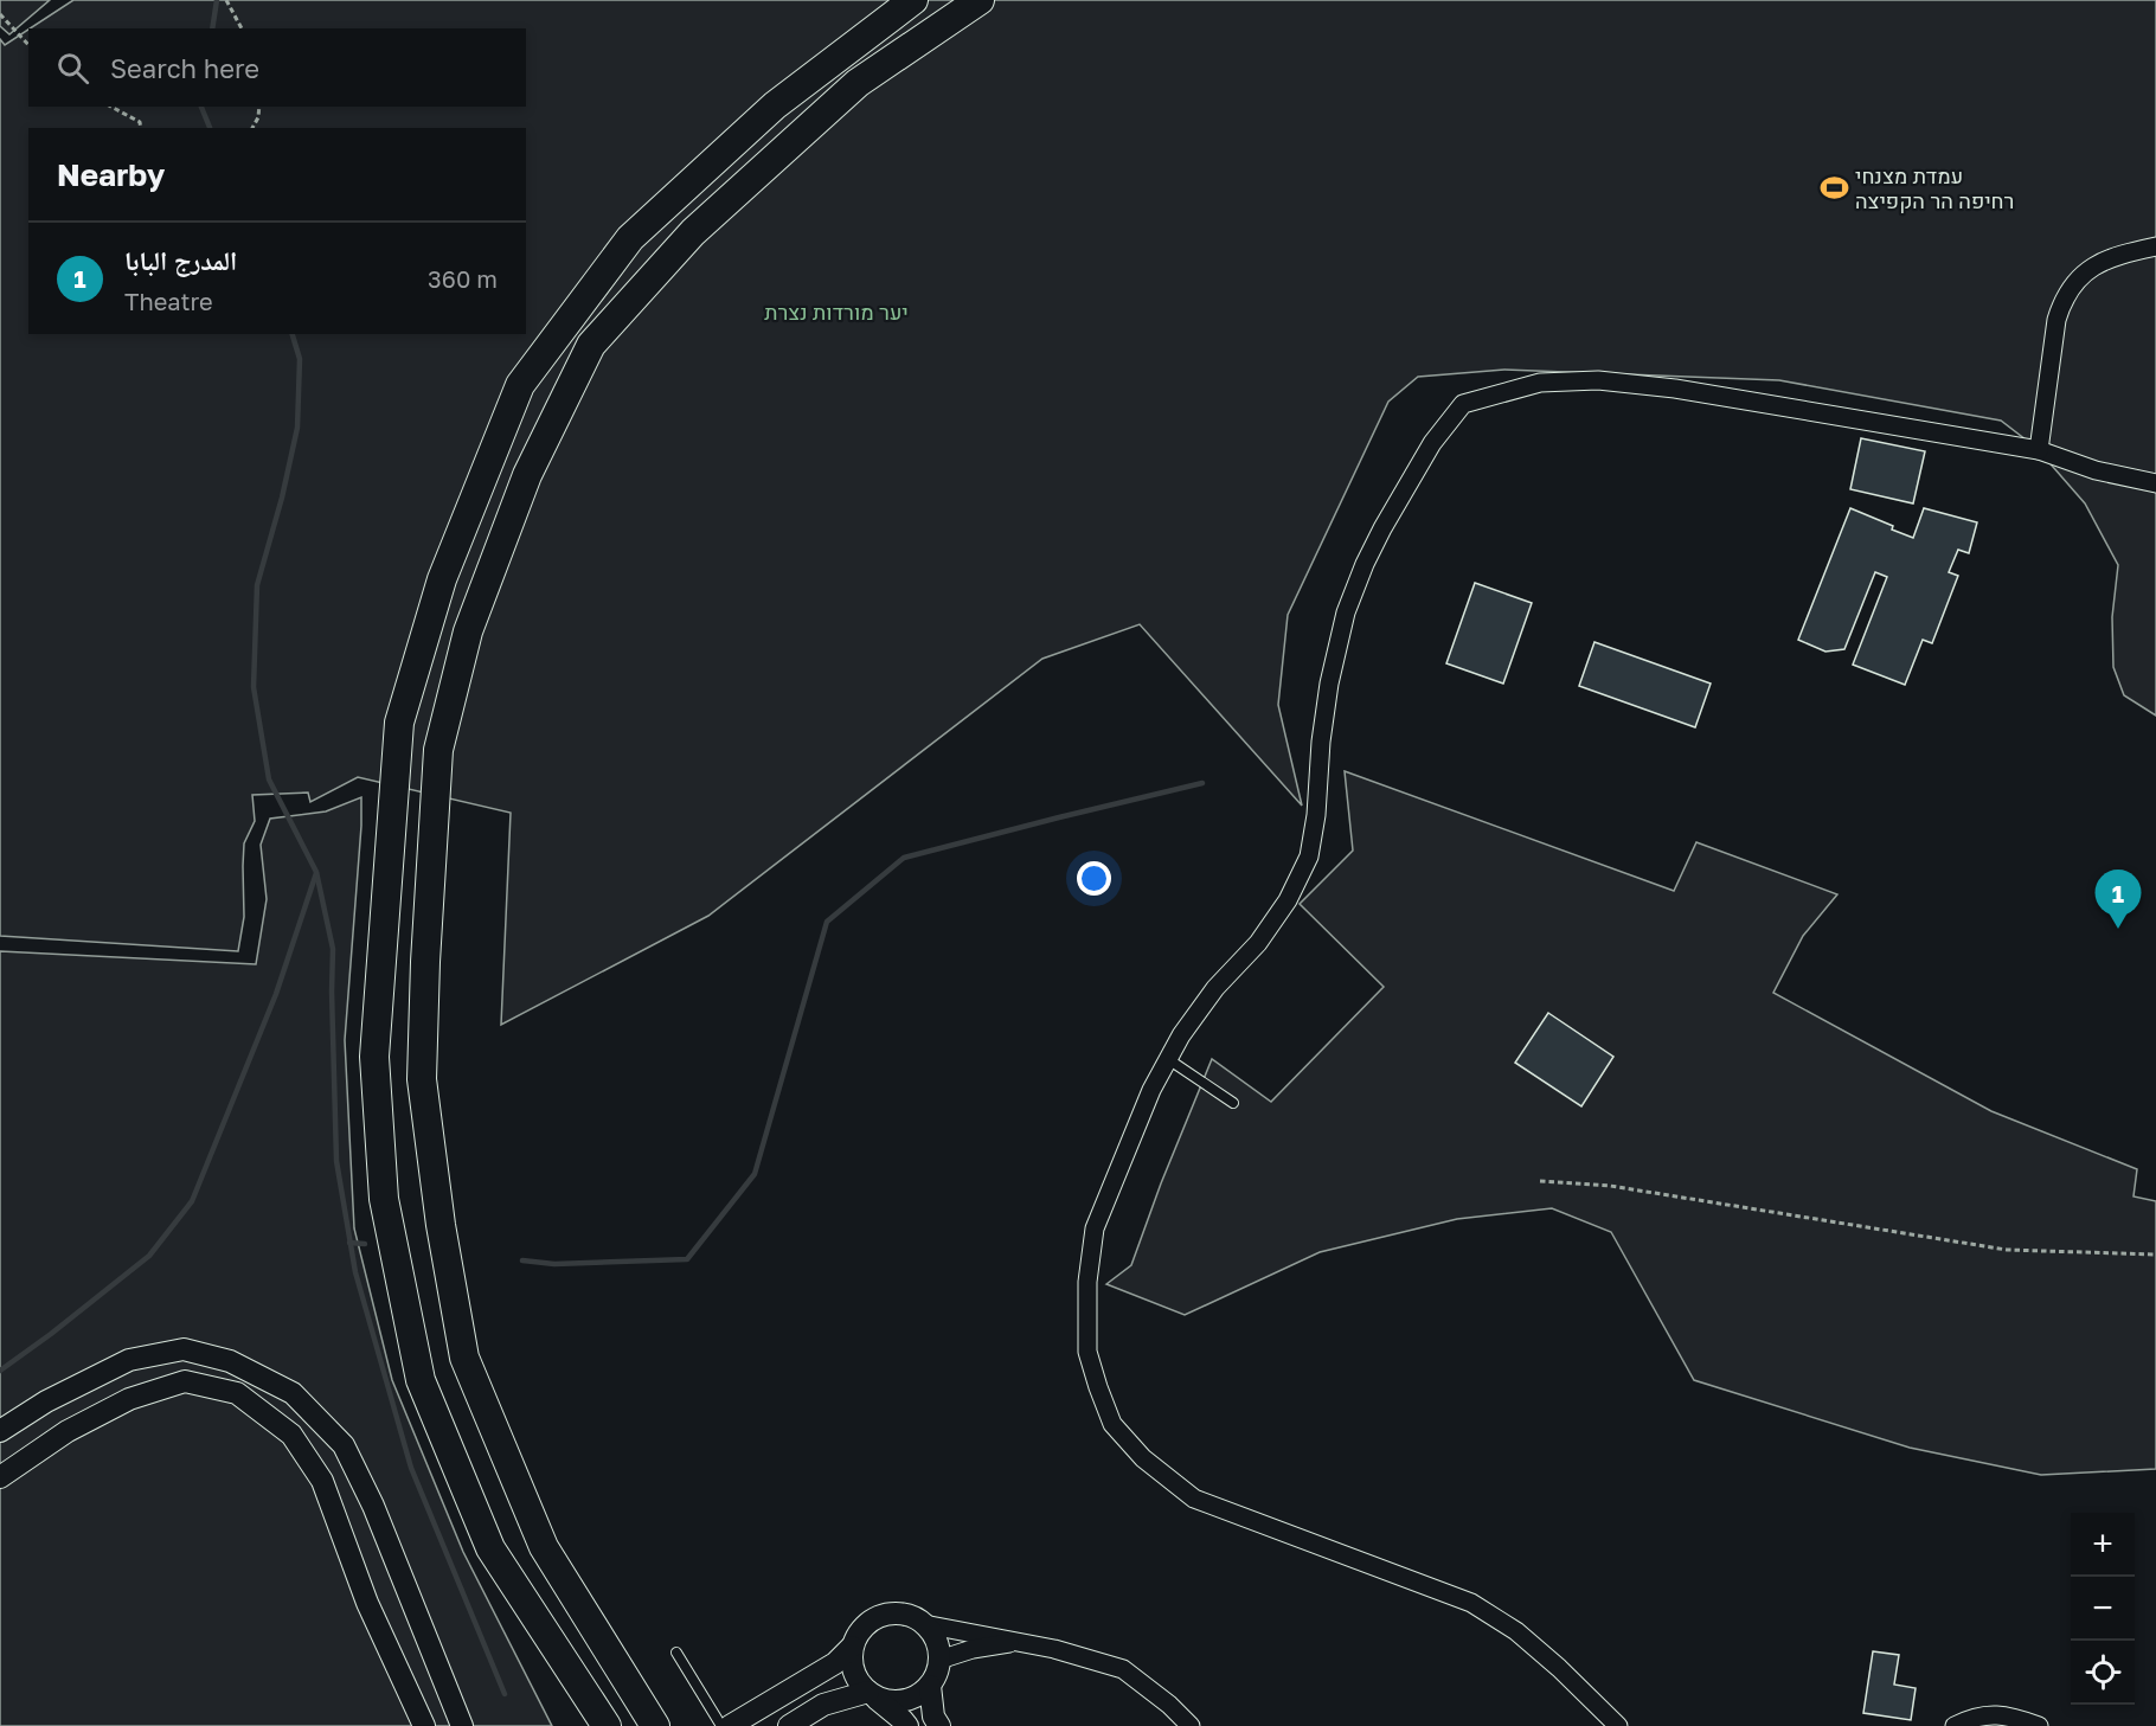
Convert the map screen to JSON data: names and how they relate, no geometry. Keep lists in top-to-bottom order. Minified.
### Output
{"parks":["יער מורדות נצרת"],"places":{"sports":["עמדת מצנחי רחיפה הר הקפיצה"]},"page":{"search":"Search here","heading":"Nearby","list":[{"mark":"1","name":"المدرج البابا","note":"Theatre","value":"360 m"}],"pins":"1","map_buttons":["+","−"]}}
